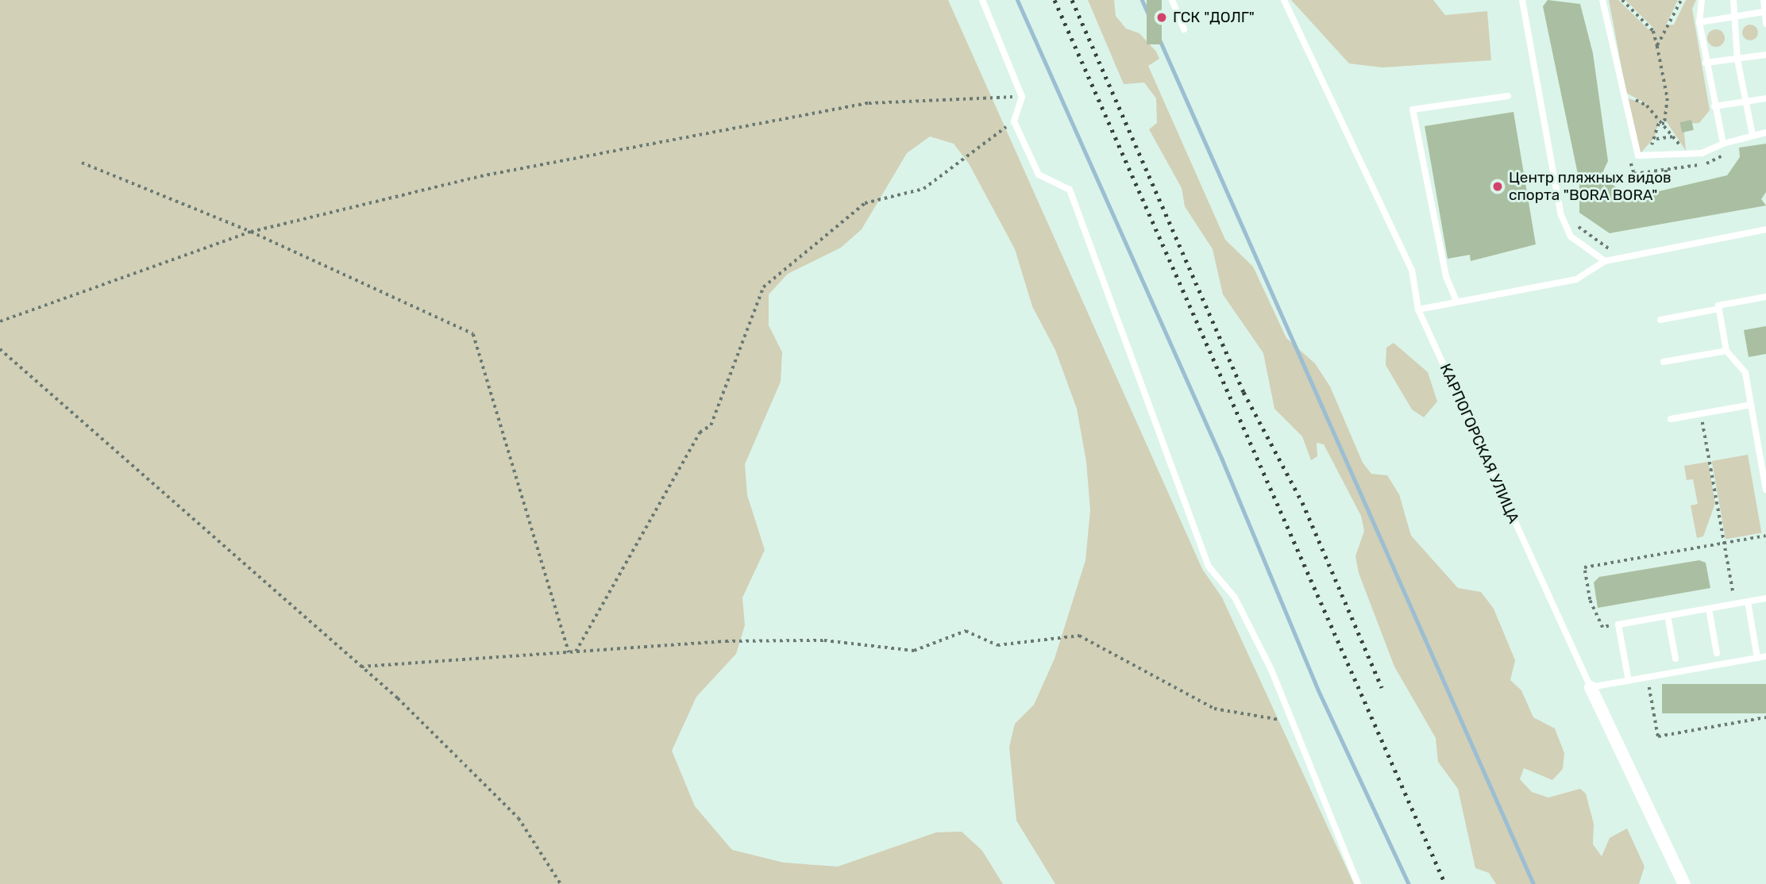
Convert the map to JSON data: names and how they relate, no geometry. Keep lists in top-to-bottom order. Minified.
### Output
{"streets":{"street":["КАРПОГОРСКАЯ УЛИЦА"]},"places":["ГСК \"ДОЛГ\"","Центр пляжных видов спорта \"BORA BORA\""]}
